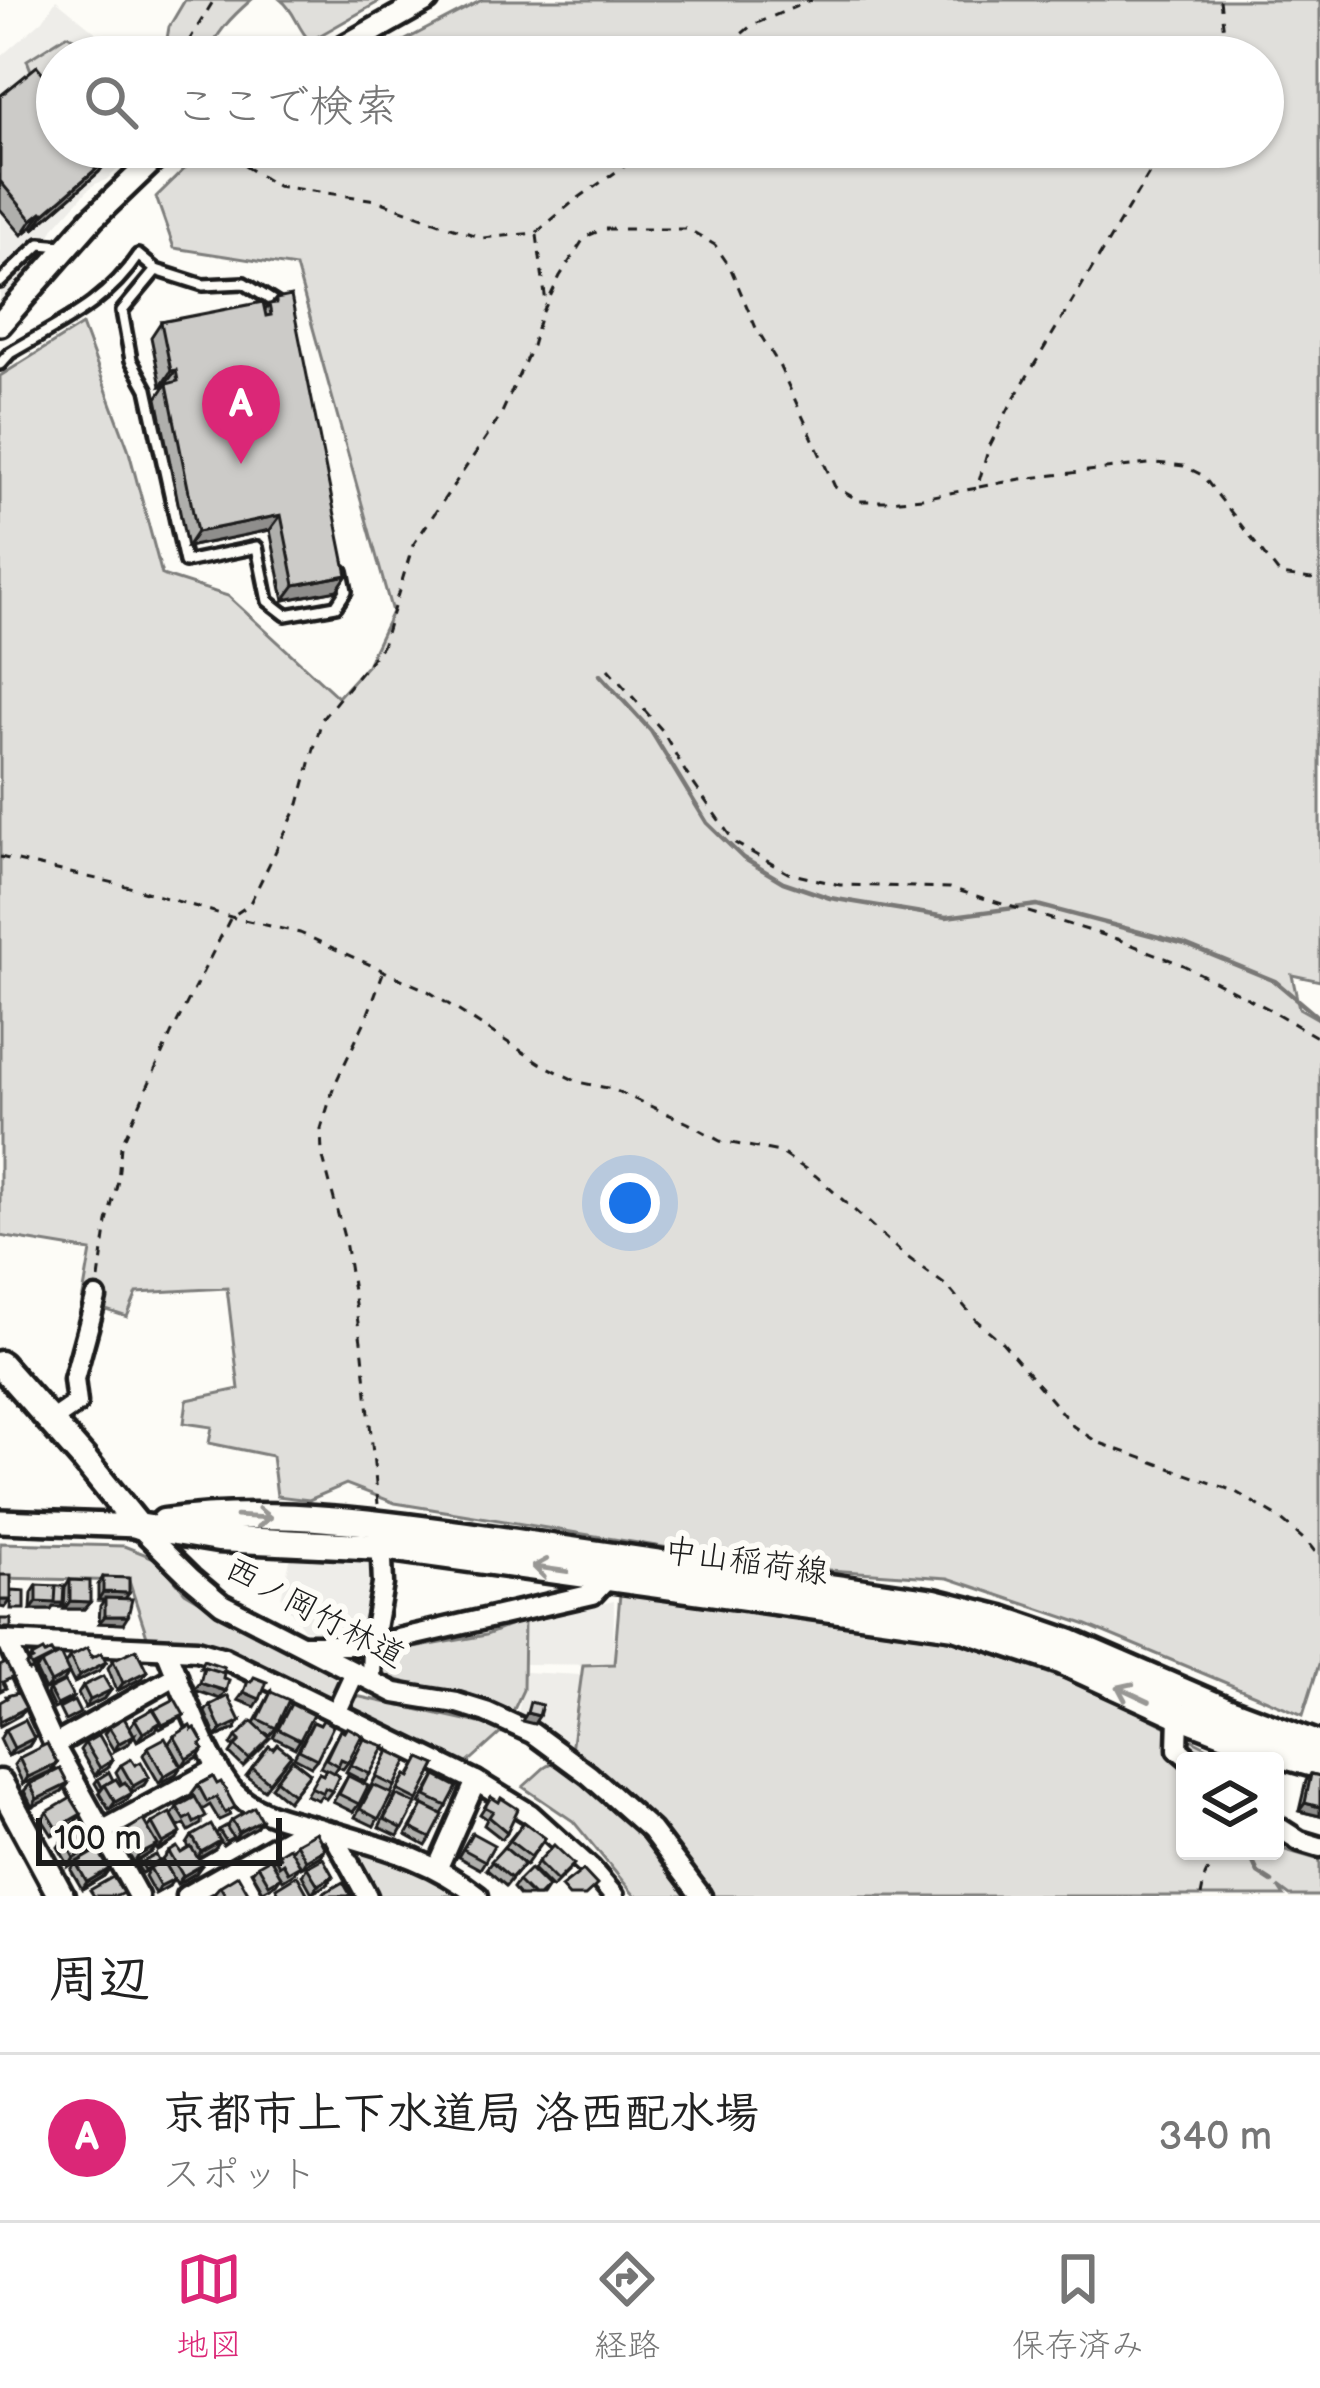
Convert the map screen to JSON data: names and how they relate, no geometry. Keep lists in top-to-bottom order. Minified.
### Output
{"streets":{"main road":["中山稲荷線"],"street":["西ノ岡竹林道"]},"crossings":[["中山稲荷線","西ノ岡竹林道"]],"scale_bar":"100 m","page":{"search":"ここで検索","pins":"A","scale":"100 m","heading":"周辺","list":[{"mark":"A","name":"京都市上下水道局 洛西配水場","note":"スポット","value":"340 m"}],"nav":["地図","経路","保存済み"]}}
